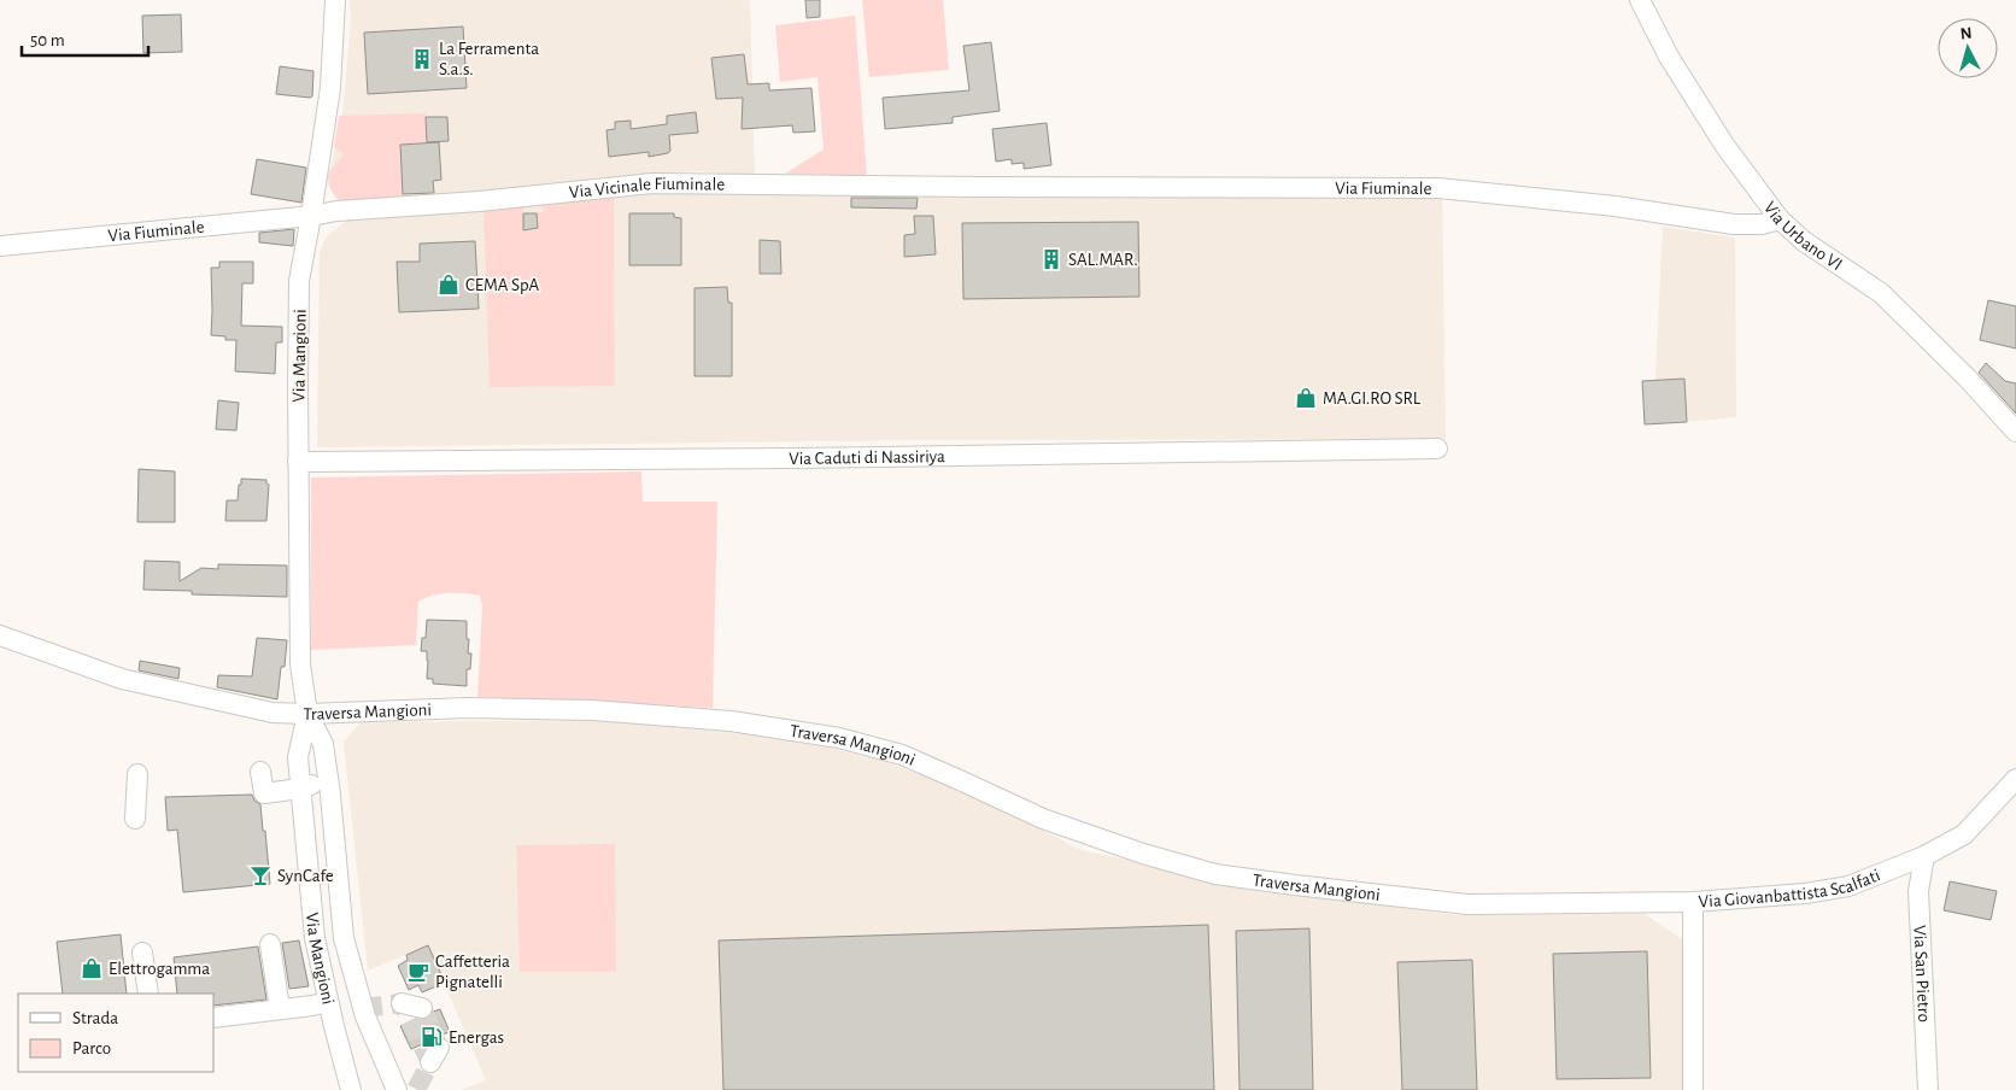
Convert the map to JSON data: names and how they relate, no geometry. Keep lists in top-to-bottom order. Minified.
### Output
{"streets":{"street":["Via Vicinale Fiuminale","Via Fiuminale","Via Urbano VI","Via Mangioni","Via Caduti di Nassiriya","Traversa Mangioni","Via Giovanbattista Scalfati","Via San Pietro"]},"crossings":[["Via Vicinale Fiuminale","Via Fiuminale"],["Via Vicinale Fiuminale","Via Mangioni"],["Via Fiuminale","Via Urbano VI"],["Via Fiuminale","Via Mangioni"],["Via Mangioni","Via Caduti di Nassiriya"],["Via Mangioni","Traversa Mangioni"],["Traversa Mangioni","Via Giovanbattista Scalfati"],["Via Giovanbattista Scalfati","Via San Pietro"]],"places":{"building":["La Ferramenta S.a.s.","SAL.MAR."],"shop":["CEMA SpA","MA.GI.RO SRL","Elettrogamma"],"bar":["SynCafe"],"cafe":["Caffetteria Pignatelli"],"fuel station":["Energas"]},"legend":["Strada","Parco"],"scale_bar":"50 m","north":"top"}
